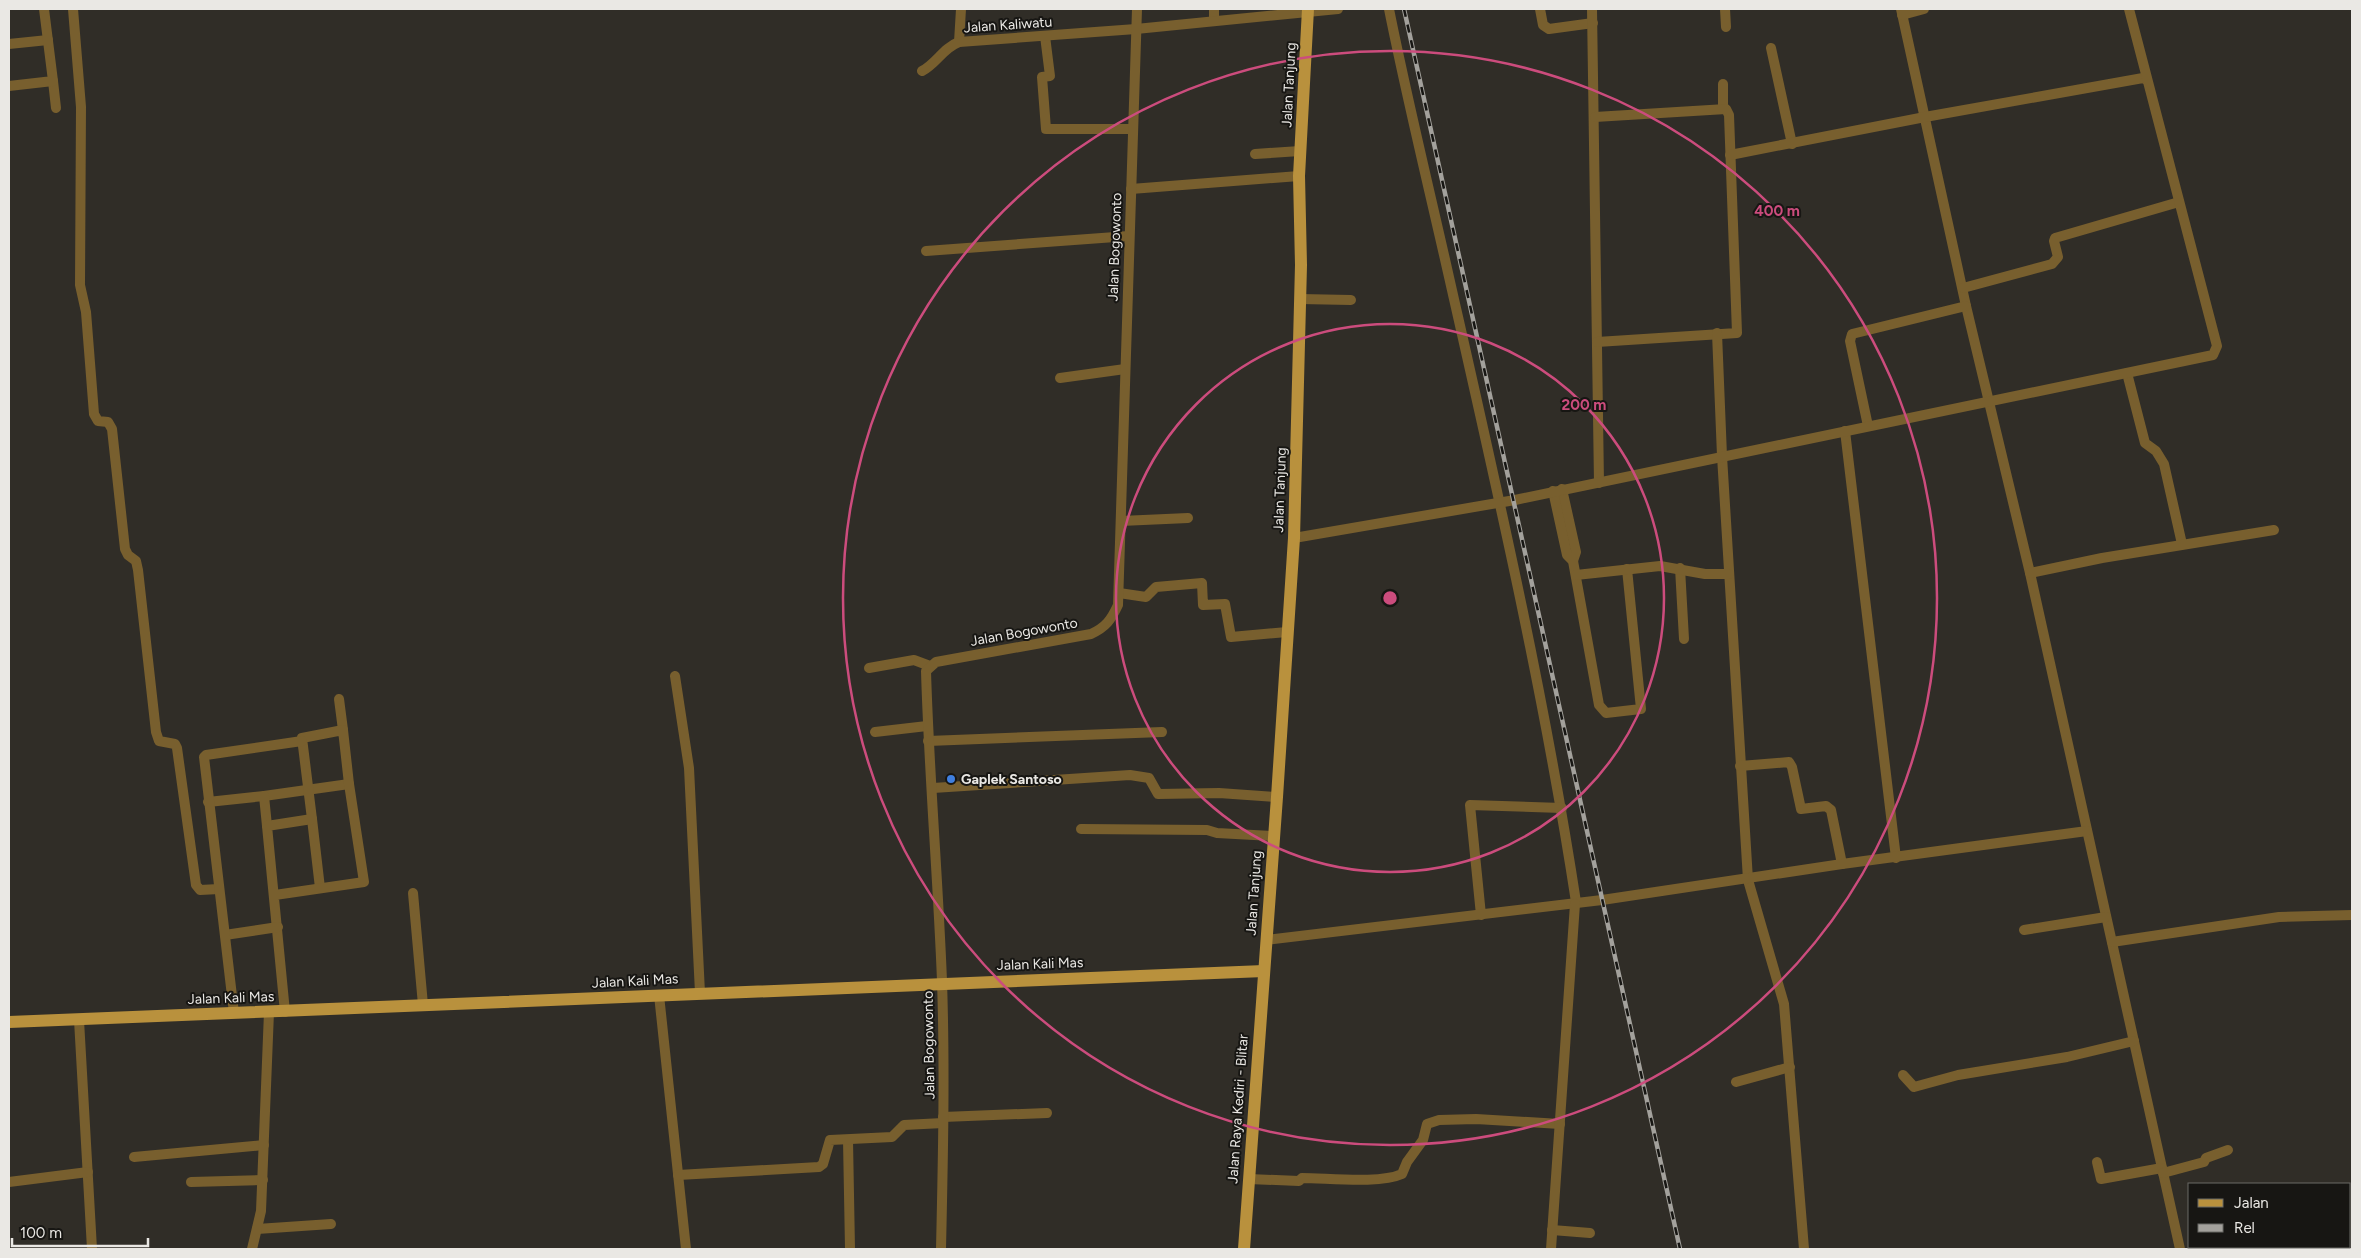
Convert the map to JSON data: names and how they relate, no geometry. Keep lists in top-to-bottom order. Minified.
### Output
{"streets":{"main road":["Jalan Tanjung","Jalan Kali Mas","Jalan Raya Kediri - Blitar"],"street":["Jalan Kaliwatu","Jalan Bogowonto"]},"crossings":[["Jalan Kaliwatu","Jalan Bogowonto"],["Jalan Tanjung","Jalan Kali Mas"],["Jalan Tanjung","Jalan Raya Kediri - Blitar"],["Jalan Bogowonto","Jalan Kali Mas"],["Jalan Kali Mas","Jalan Raya Kediri - Blitar"]],"places":["Gaplek Santoso"],"legend":["Jalan","Rel"],"scale_bar":"100 m","rings":["400 m","200 m"]}
